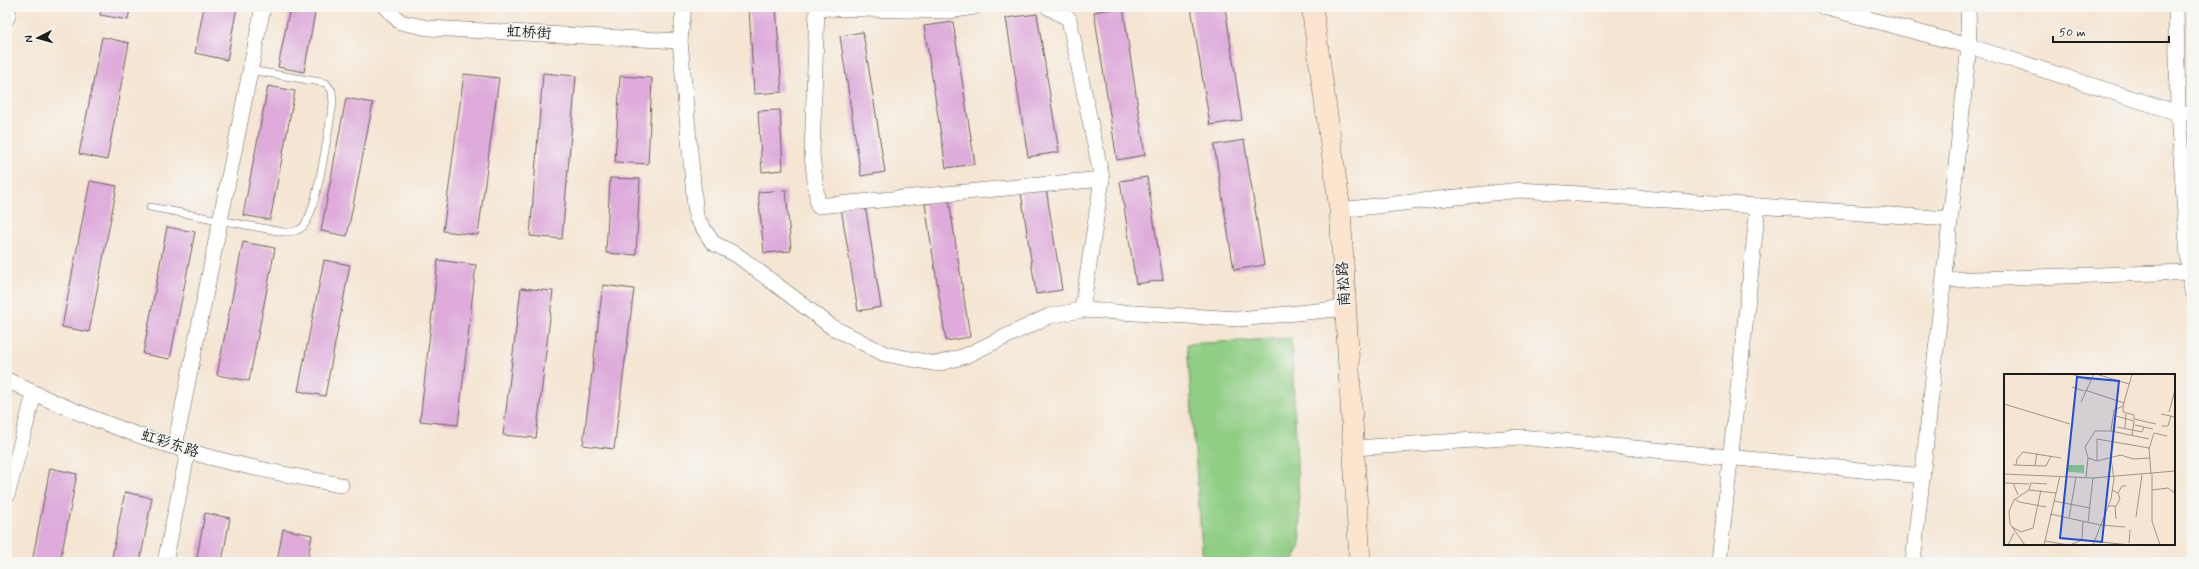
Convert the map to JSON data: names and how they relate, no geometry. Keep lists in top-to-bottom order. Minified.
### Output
{"streets":{"street":["虹桥街","南松路","虹彩东路"]},"scale_bar":"50 m","north":"left"}
